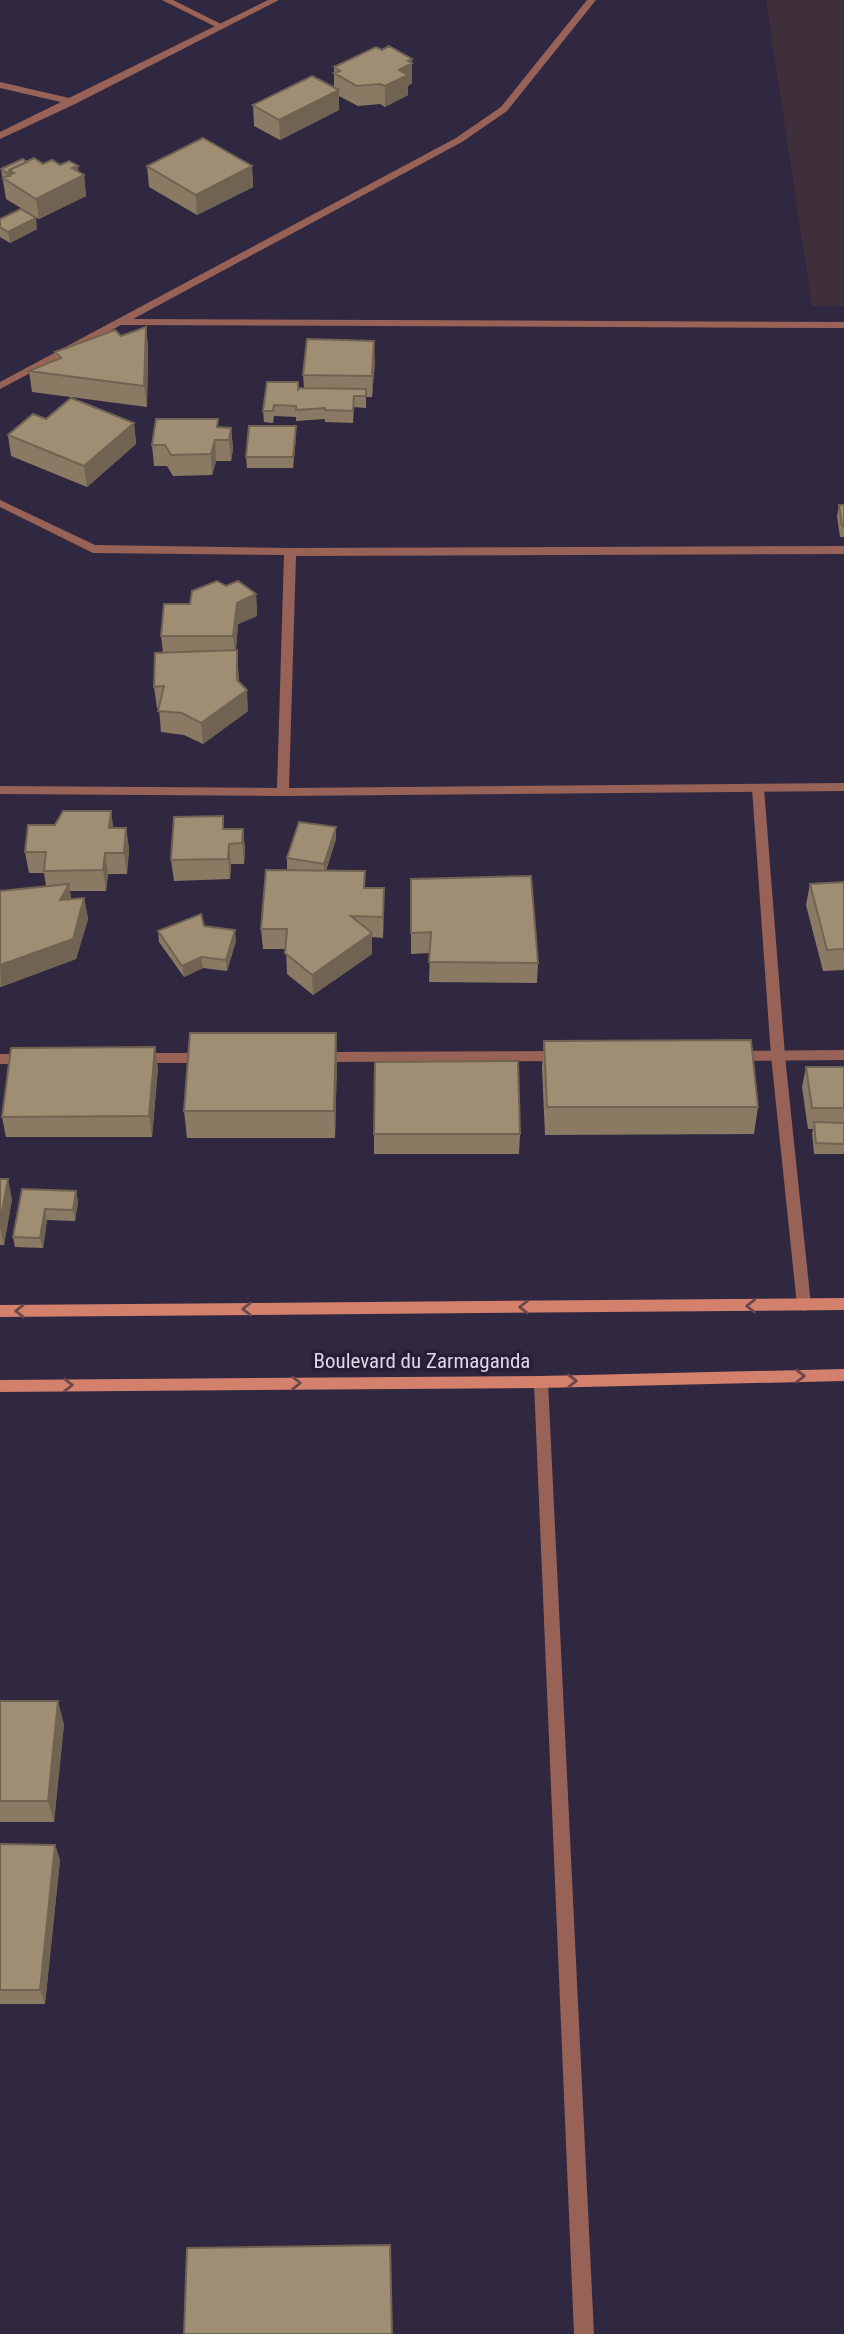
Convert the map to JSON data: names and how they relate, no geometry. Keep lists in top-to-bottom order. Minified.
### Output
{"streets":{"main road":["Boulevard du Zarmaganda"]}}
